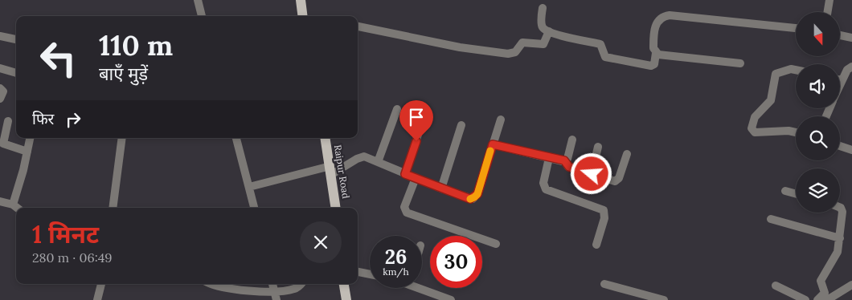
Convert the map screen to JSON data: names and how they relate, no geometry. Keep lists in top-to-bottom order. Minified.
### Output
{"streets":{"main road":["Raipur Road"]},"north":"bottom","page":{"turn":["110 m","बाएँ मुड़ें"],"then":"फिर","heading":["1 मिनट","280 m · 06:49"],"speed":"26 km/h","limit":"30"}}
